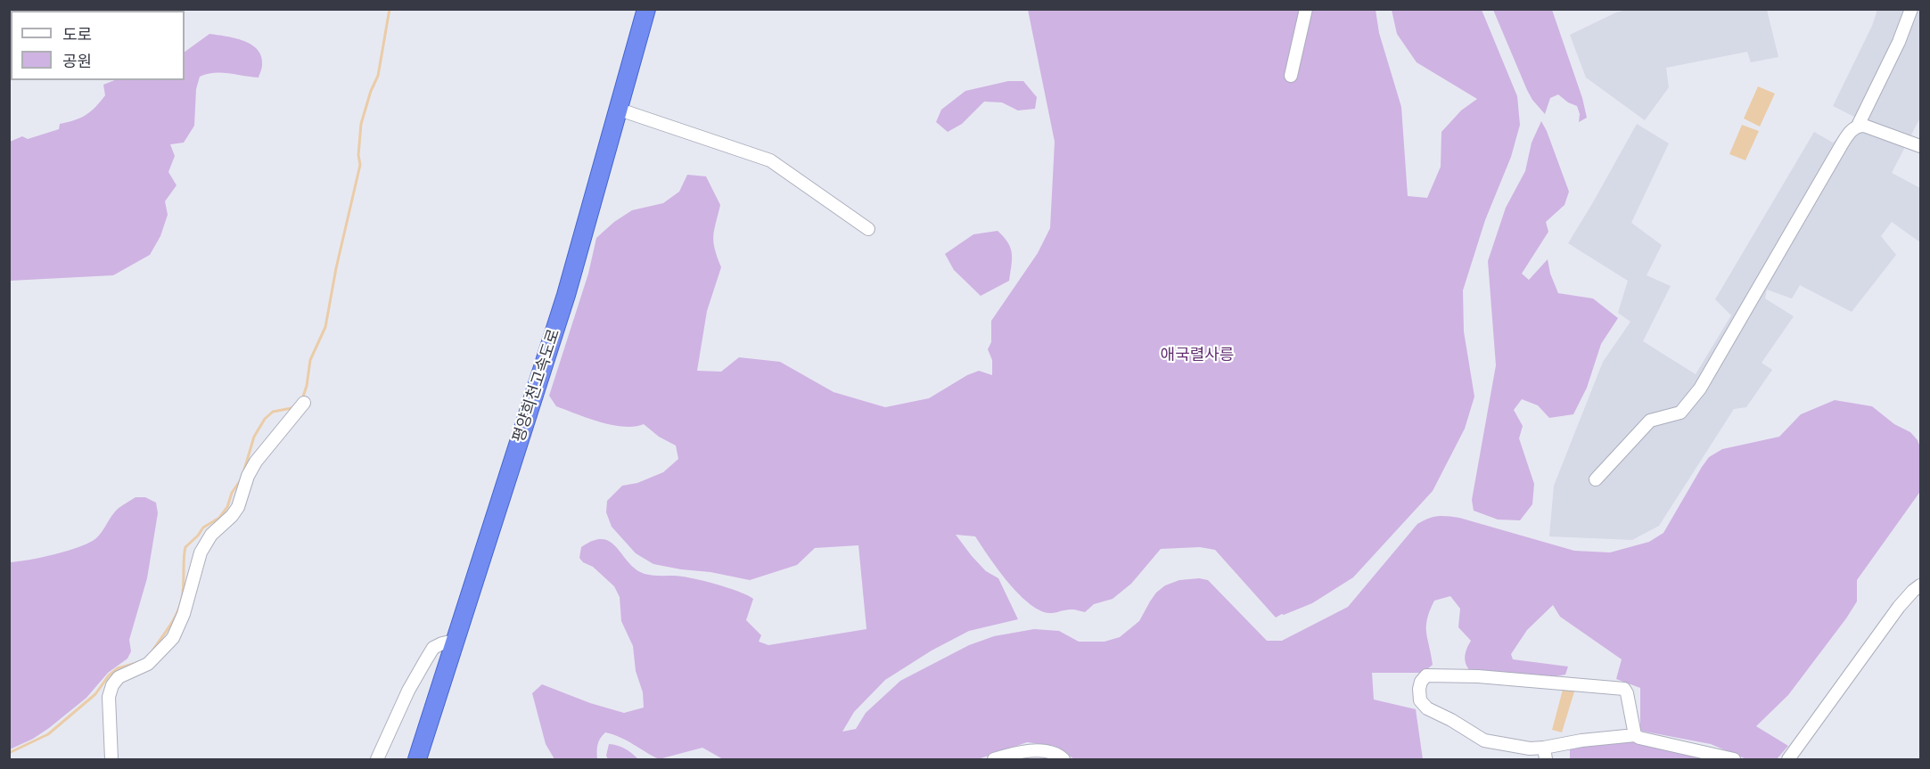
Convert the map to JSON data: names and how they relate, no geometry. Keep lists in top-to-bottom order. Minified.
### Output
{"streets":{"highway":["평양희천고속도로"]},"parks":["애국렬사릉"],"legend":["도로","공원"]}
